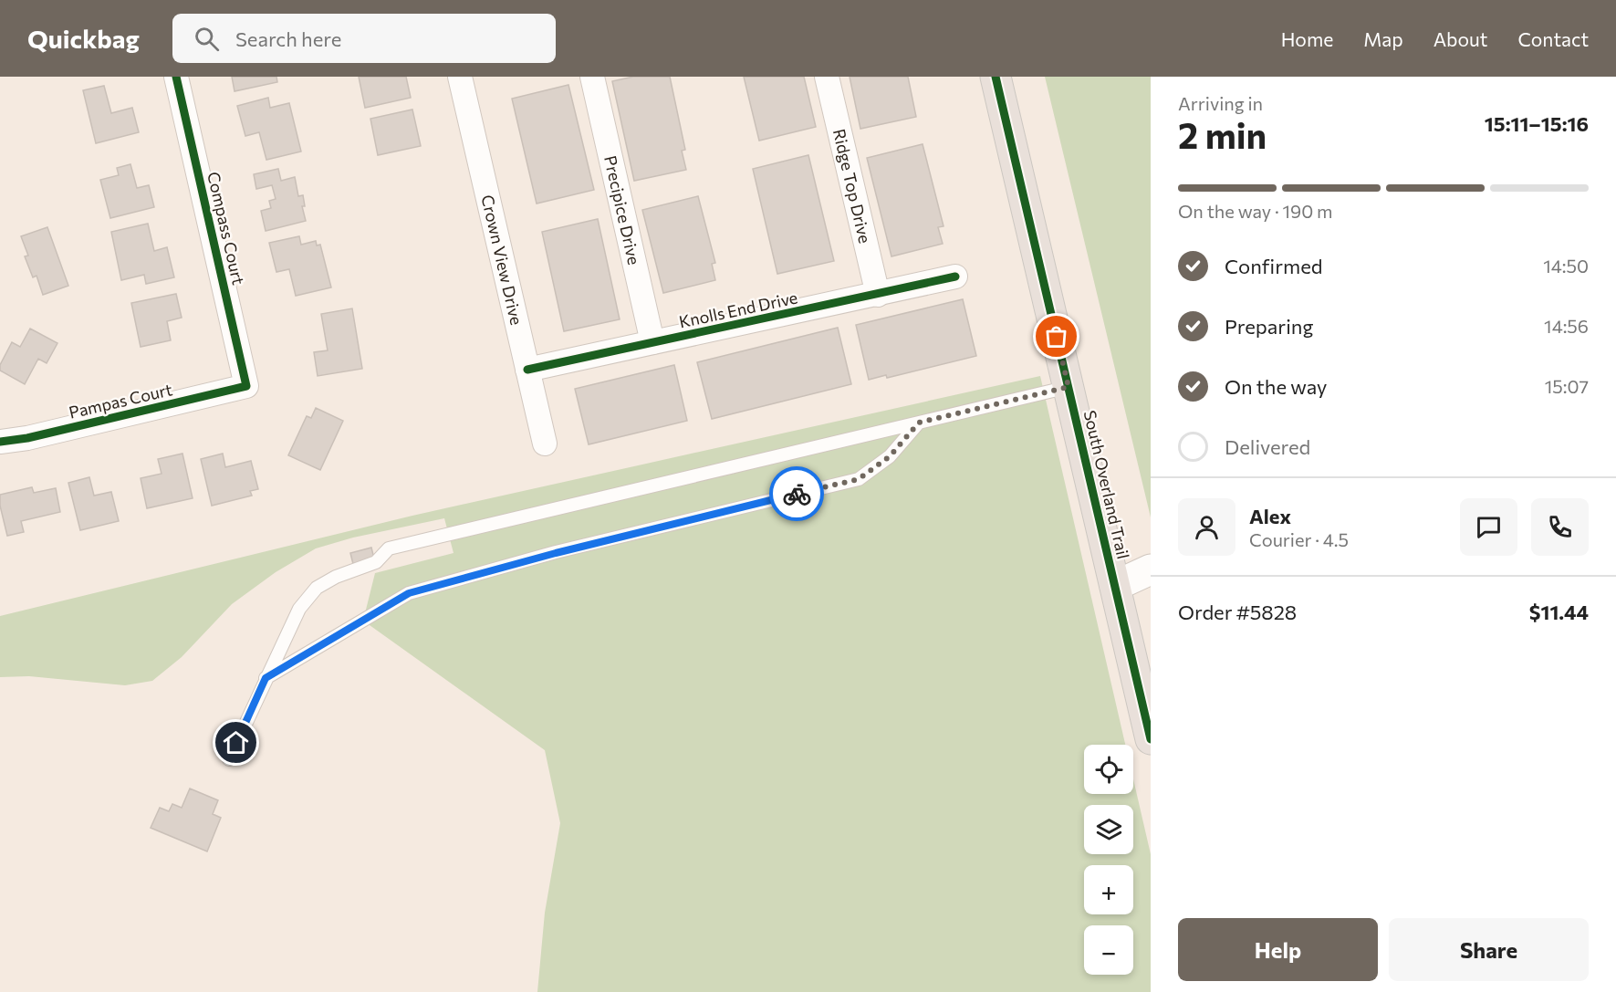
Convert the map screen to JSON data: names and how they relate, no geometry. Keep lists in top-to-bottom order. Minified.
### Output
{"streets":{"main road":["South Overland Trail"],"street":["Ridge Top Drive","Precipice Drive","Compass Court","Crown View Drive","Knolls End Drive","Pampas Court"]},"crossings":[["Ridge Top Drive","Knolls End Drive"],["Precipice Drive","Knolls End Drive"],["Compass Court","Pampas Court"],["Crown View Drive","Knolls End Drive"]],"page":{"header":"Quickbag","search":"Search here","nav":["Home","Map","About","Contact"],"heading":["2 min","Arriving in","15:11–15:16"],"panel":["Alex","Courier · 4.5","Order #5828","$11.44"],"bar":"On the way · 190 m","list":[["Confirmed","14:50"],["Preparing","14:56"],["On the way","15:07"],"Delivered"],"map_buttons":["+","−"],"buttons":["Help","Share"]}}
